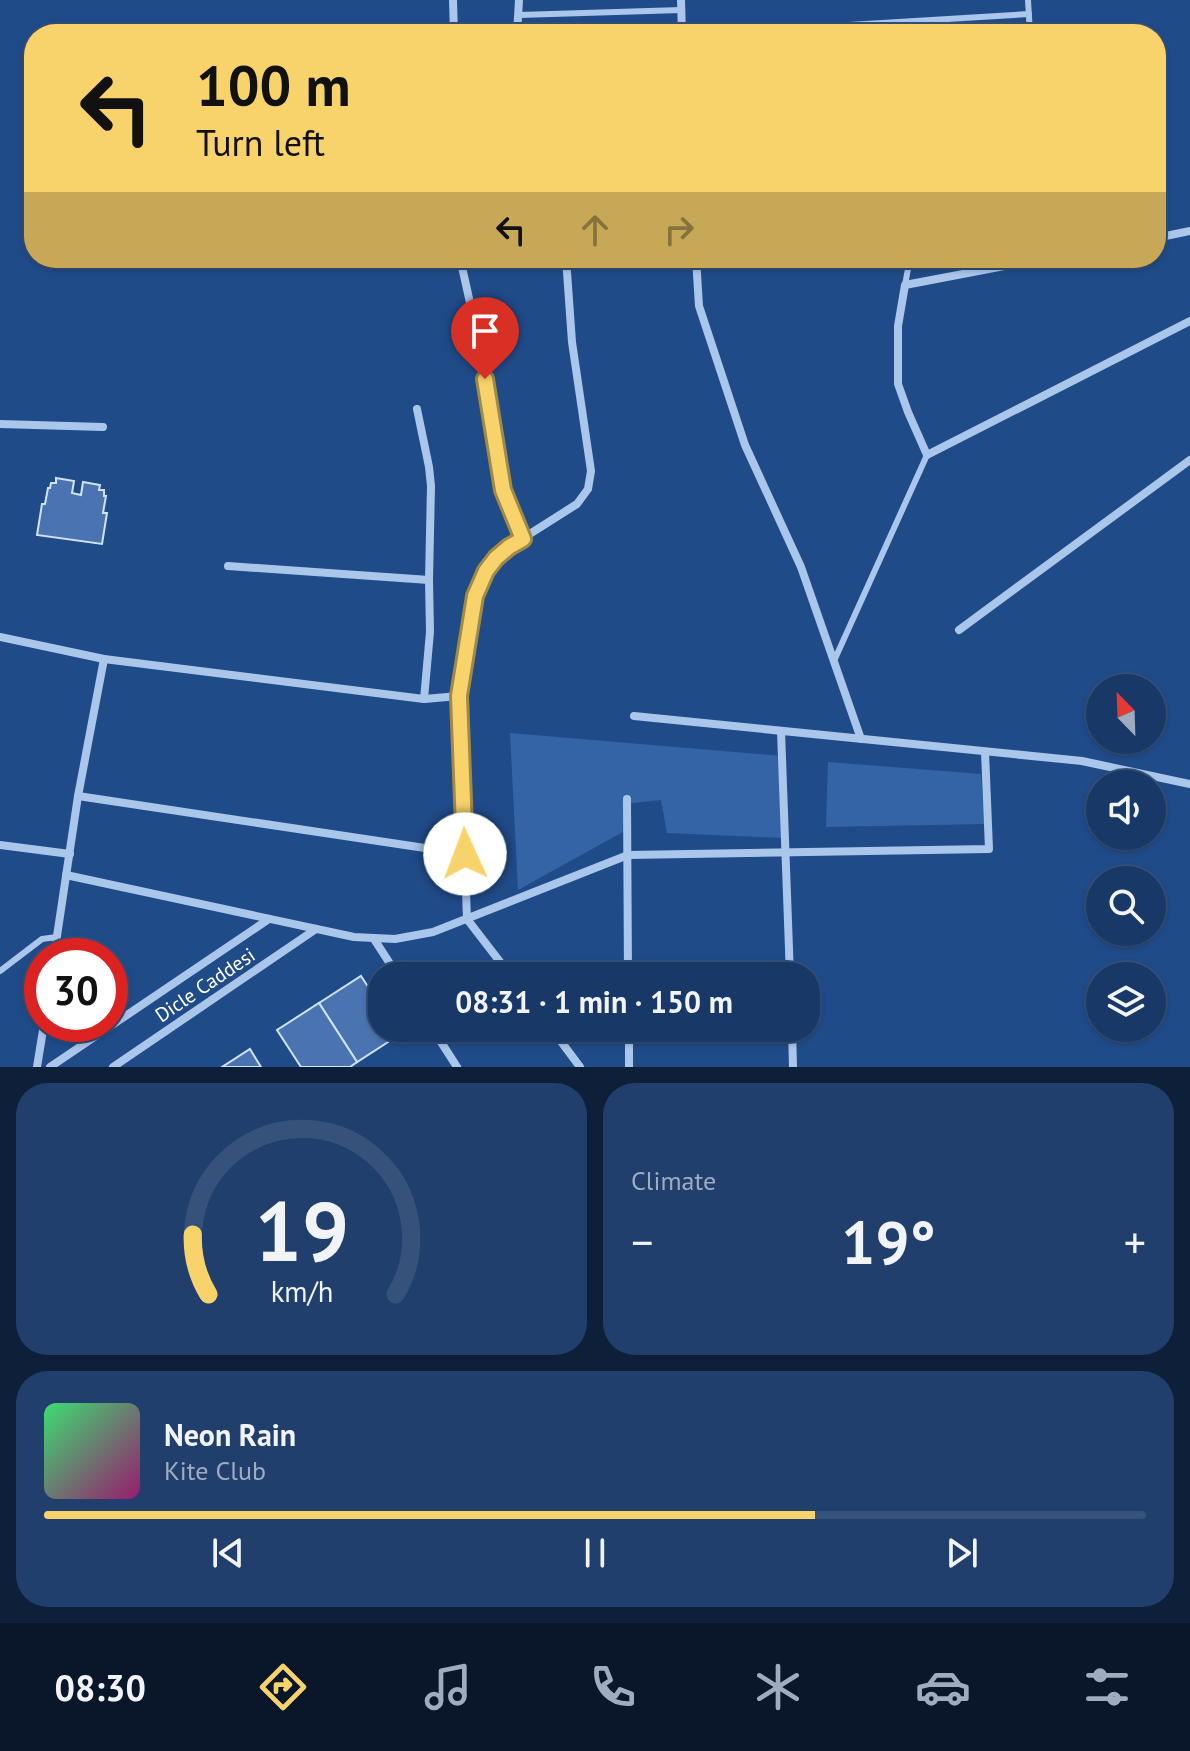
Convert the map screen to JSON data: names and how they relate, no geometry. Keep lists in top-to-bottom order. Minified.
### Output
{"streets":{"street":["Dicle Caddesi"]},"north":"top left","page":{"turn":["100 m","Turn left"],"limit":"30","trip":"08:31 · 1 min · 150 m","tile":"Climate","heat":["−","19°","+"],"song":["Neon Rain","Kite Club"],"tabs":"08:30","gauge":["19","km/h"]}}
